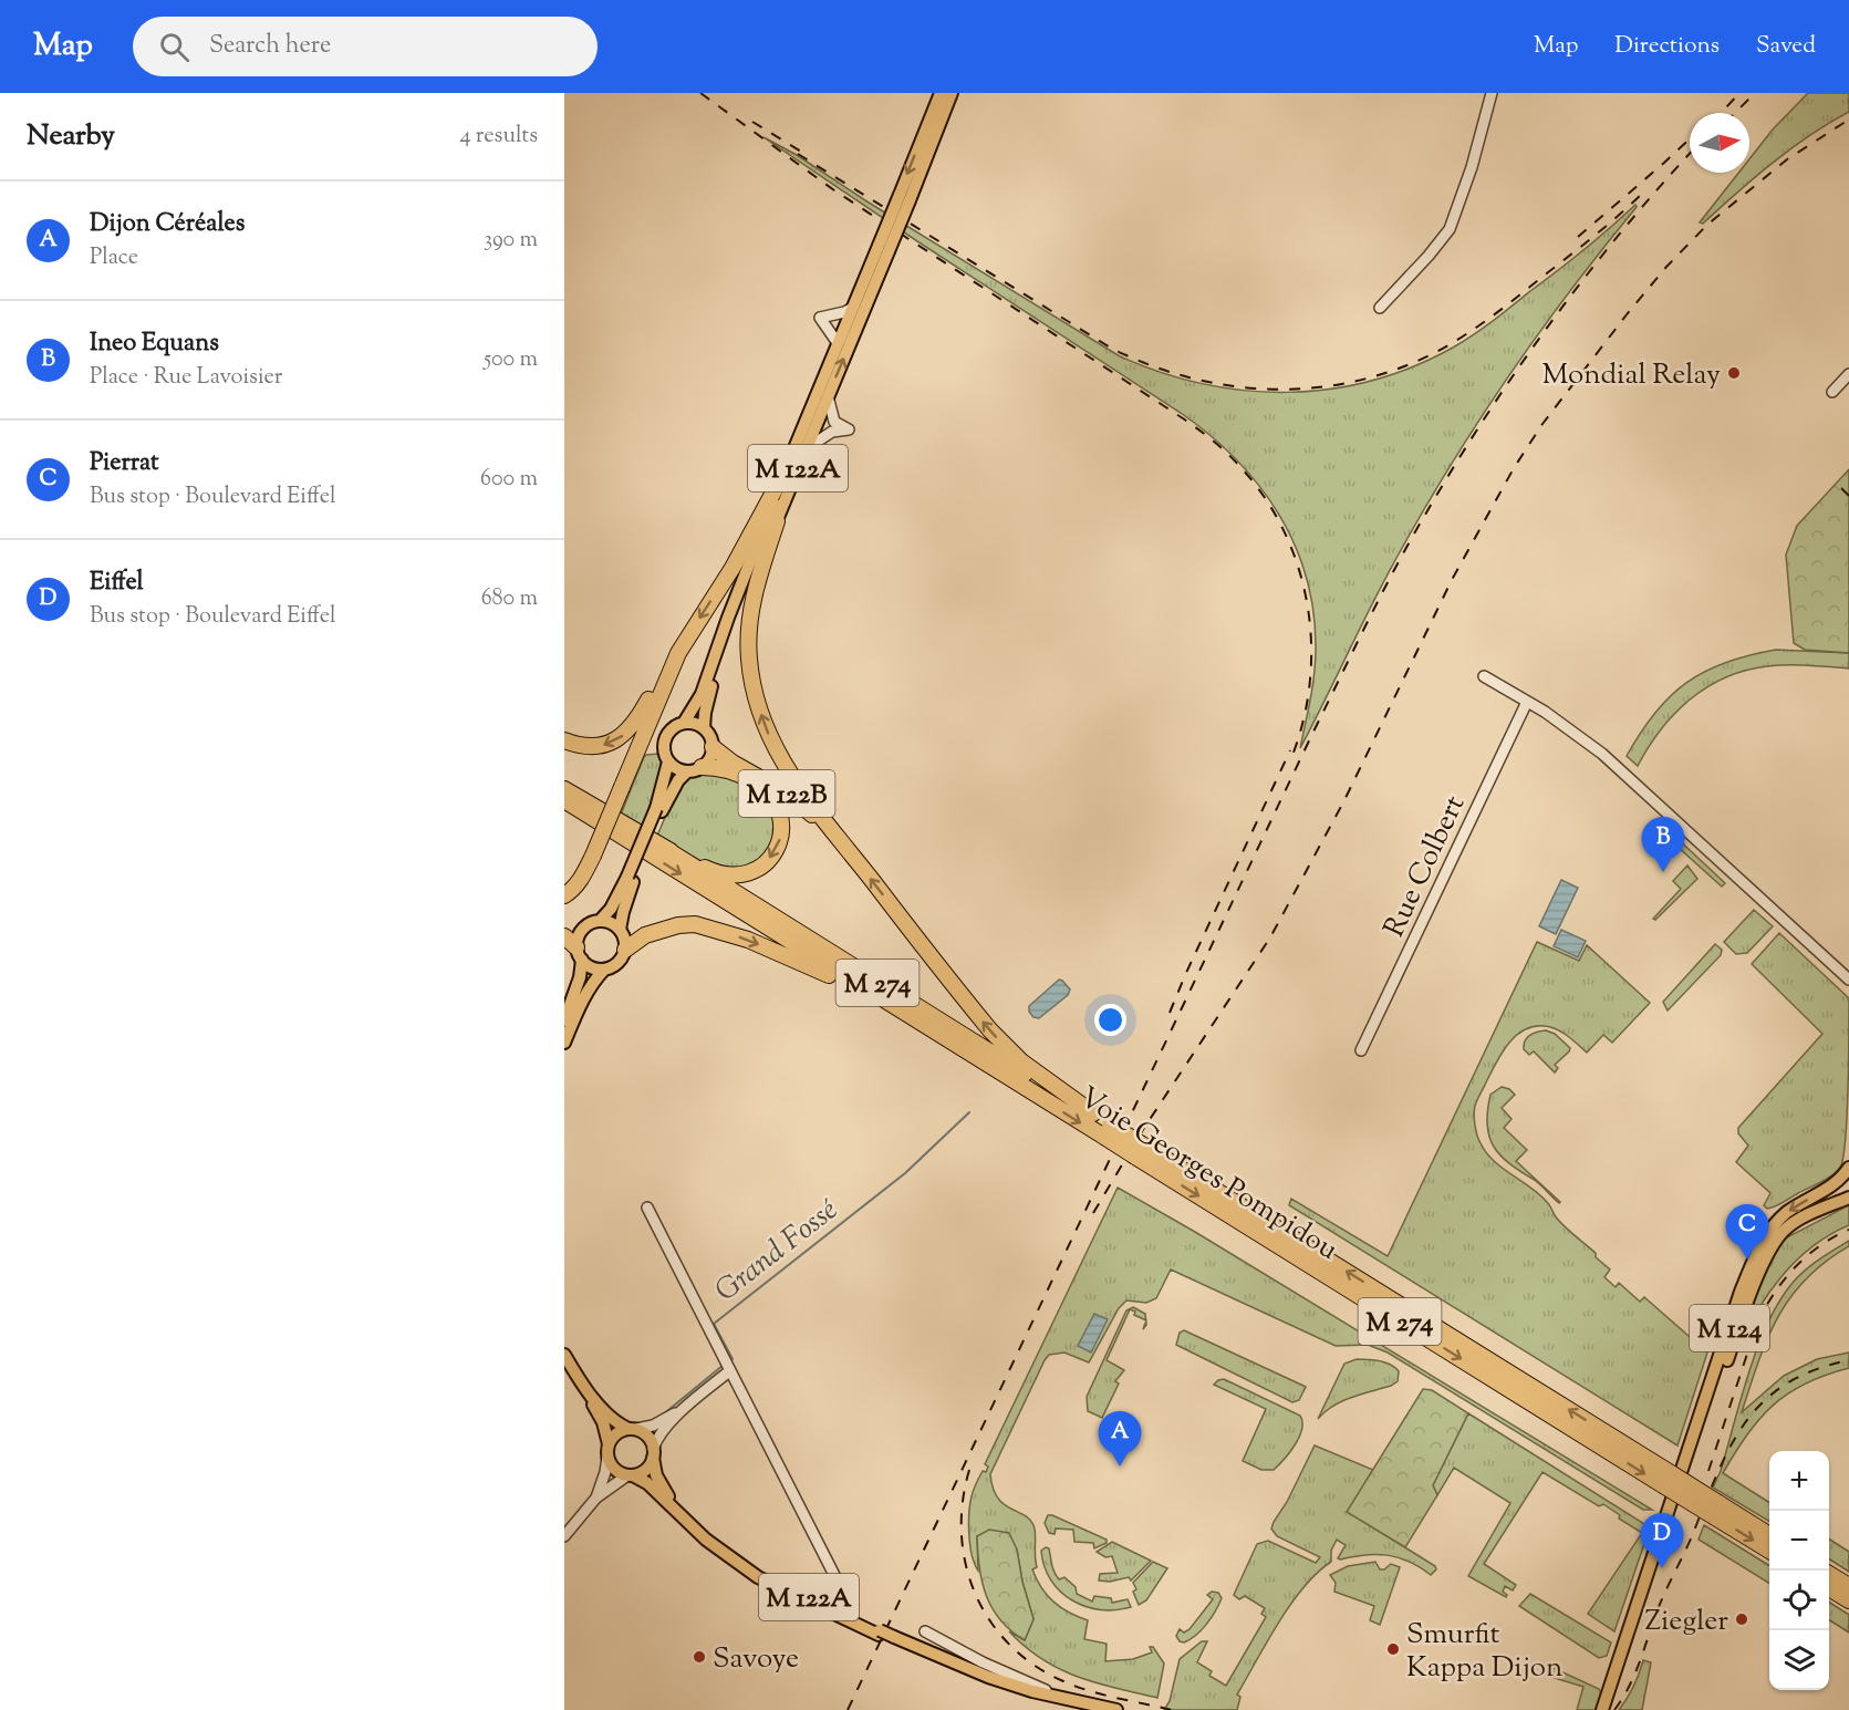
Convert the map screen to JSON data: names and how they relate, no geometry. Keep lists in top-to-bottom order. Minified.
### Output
{"streets":{"highway":["M 122A","M 122B","M 274","Voie Georges Pompidou"],"main road":["M 124"],"street":["Rue Colbert"]},"crossings":[["M 122A","M 122B"],["M 274","Voie Georges Pompidou"]],"water":["Grand Fossé"],"places":["Mondial Relay","Ziegler","Smurfit Kappa Dijon","Savoye"],"north":"right","page":{"header":"Map","search":"Search here","nav":["Map","Directions","Saved"],"heading":["Nearby","4 results"],"list":[{"mark":"A","name":"Dijon Céréales","note":"Place","value":"390 m"},{"mark":"B","name":"Ineo Equans","note":"Place · Rue Lavoisier","value":"500 m"},{"mark":"C","name":"Pierrat","note":"Bus stop · Boulevard Eiffel","value":"600 m"},{"mark":"D","name":"Eiffel","note":"Bus stop · Boulevard Eiffel","value":"680 m"}],"pins":["B","C","A","D"],"map_buttons":["+","−"]}}
